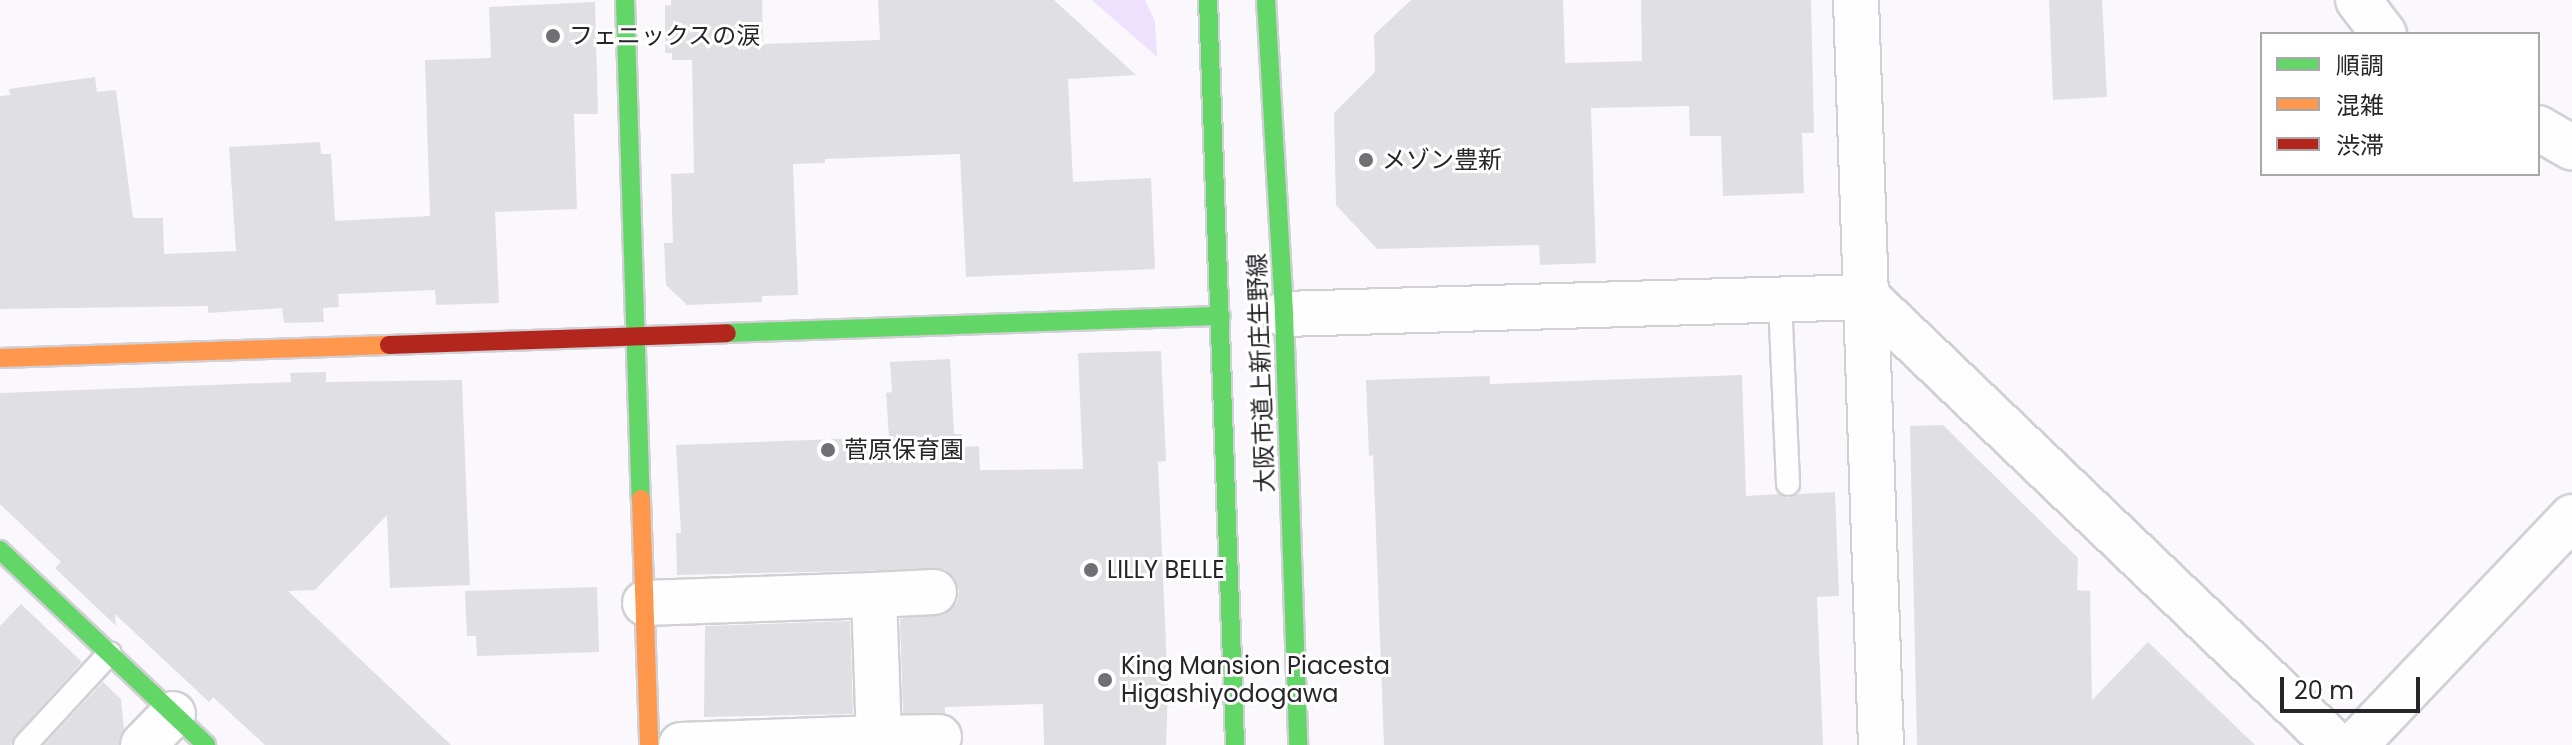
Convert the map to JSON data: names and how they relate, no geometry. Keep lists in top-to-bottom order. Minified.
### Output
{"streets":{"street":["大阪市道上新庄生野線"]},"places":["フェニックスの涙","メゾン豊新","菅原保育園","LILLY BELLE","King Mansion Piacesta Higashiyodogawa"],"legend":["順調","混雑","渋滞"],"scale_bar":"20 m"}
